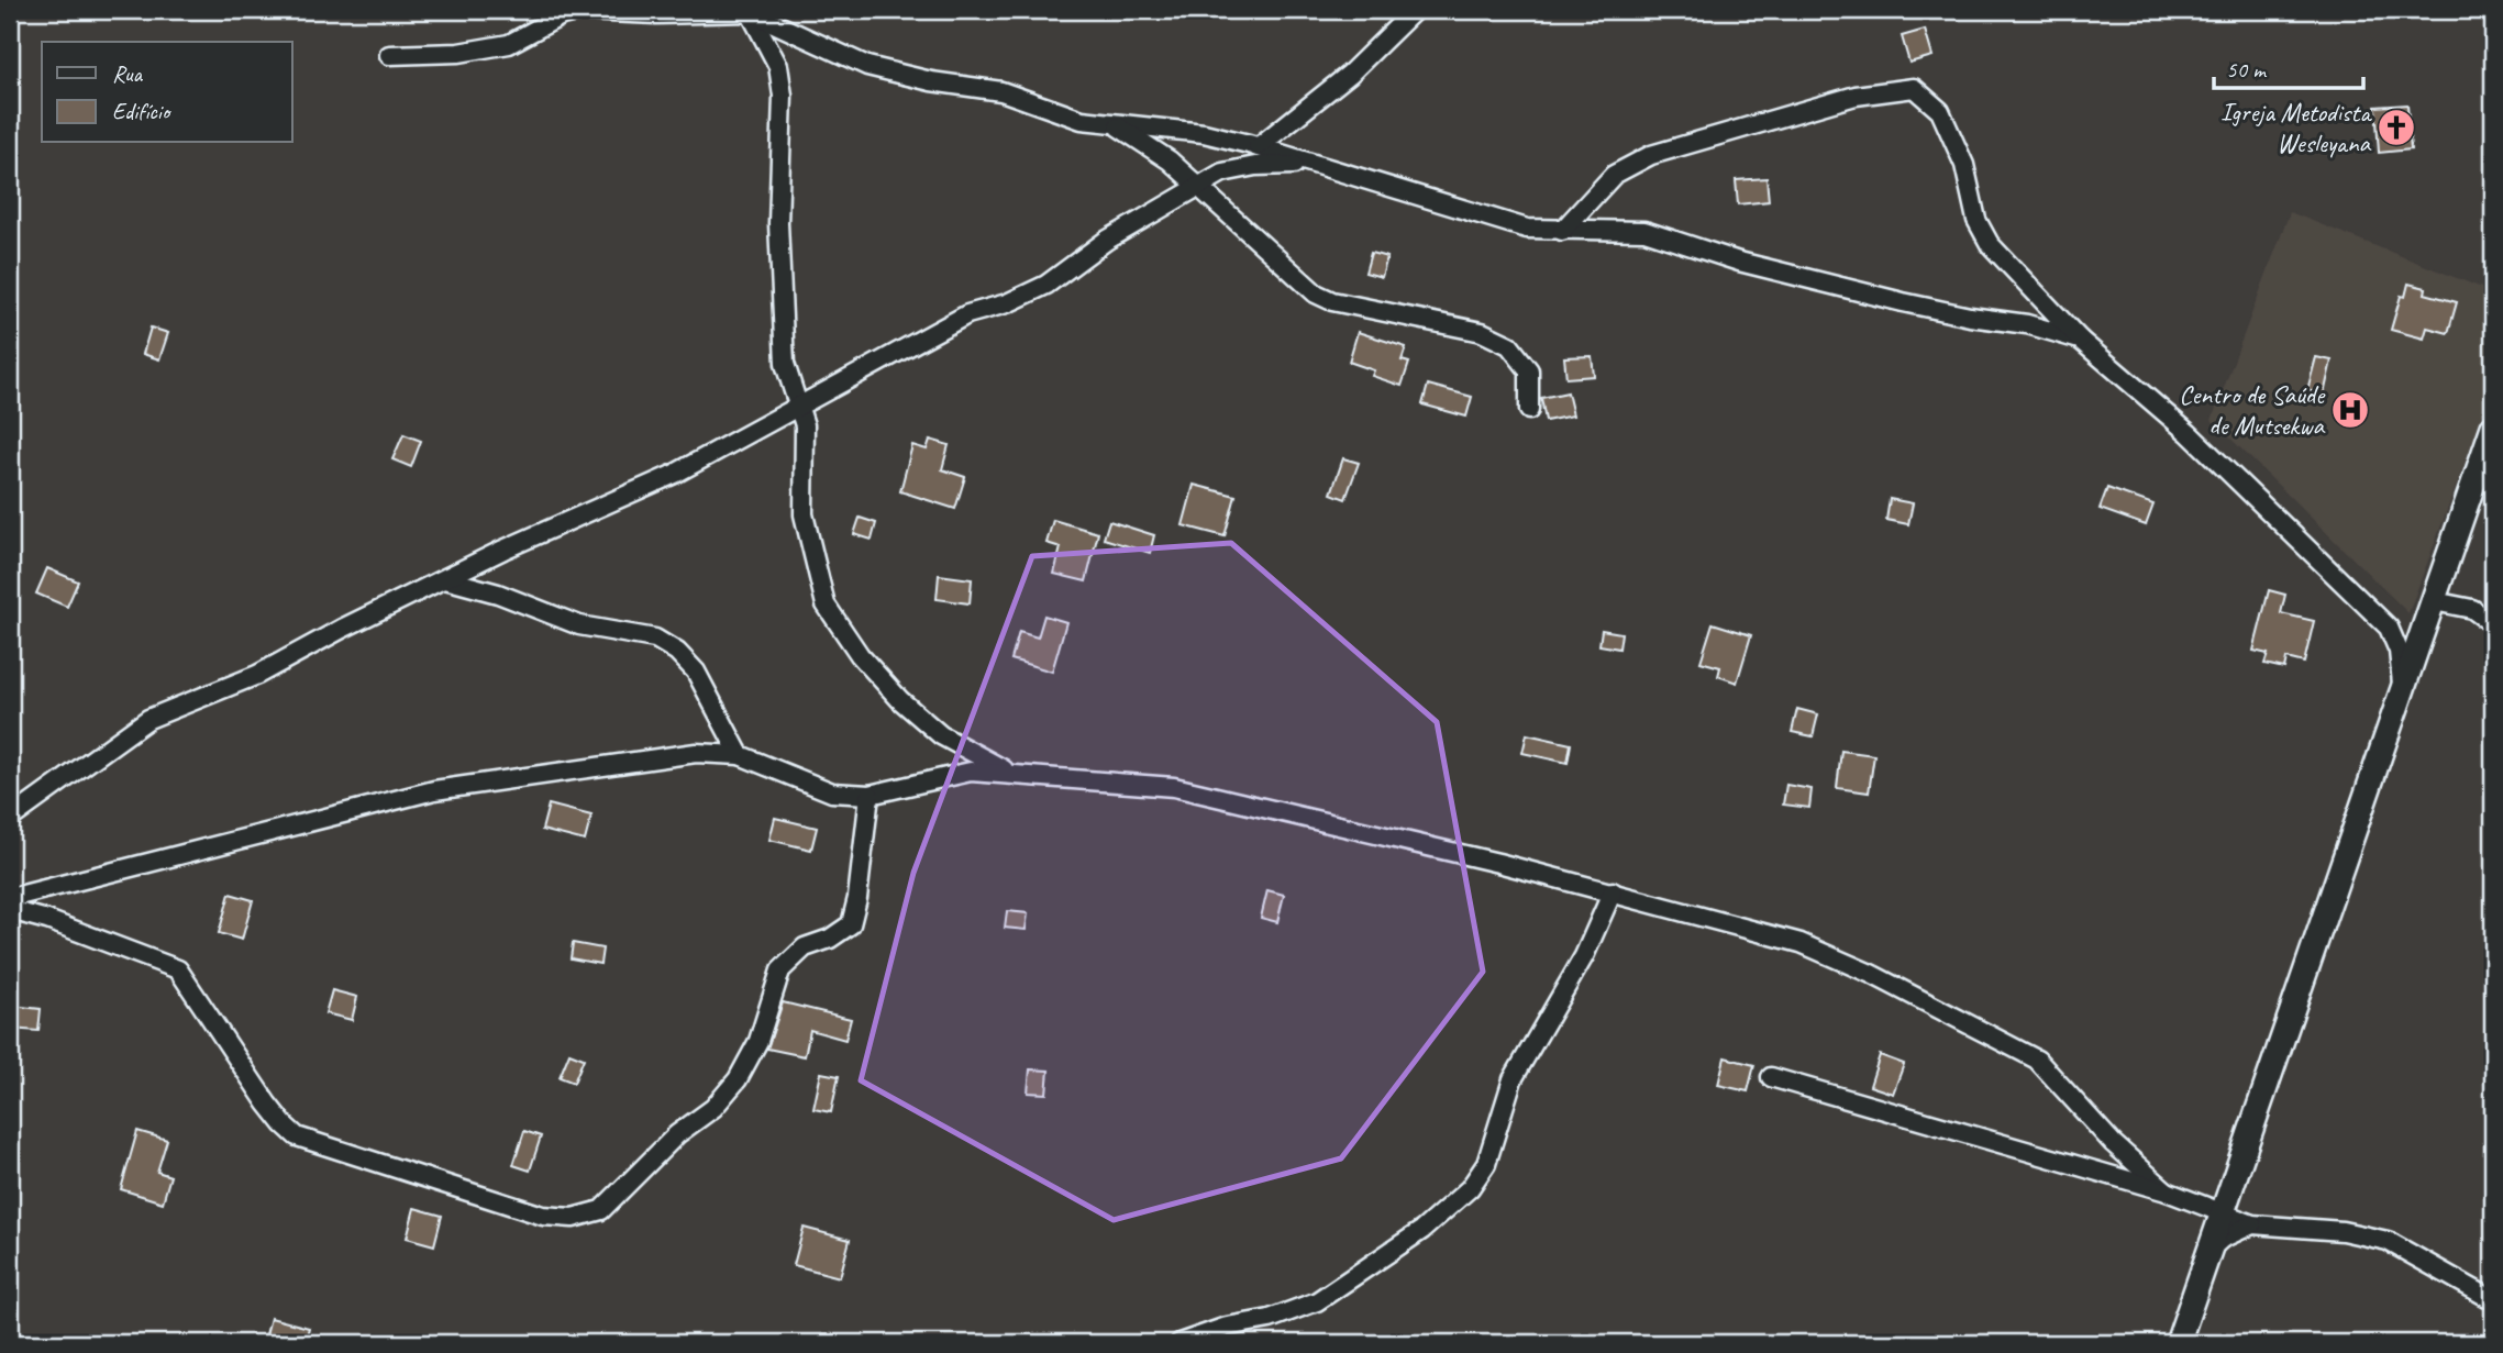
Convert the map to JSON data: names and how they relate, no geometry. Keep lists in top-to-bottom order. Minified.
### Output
{"places":{"church":["Igreja Metodista Wesleyana"],"hospital":["Centro de Saúde de Mutsekwa"]},"legend":["Rua","Edifício"],"scale_bar":"50 m"}
